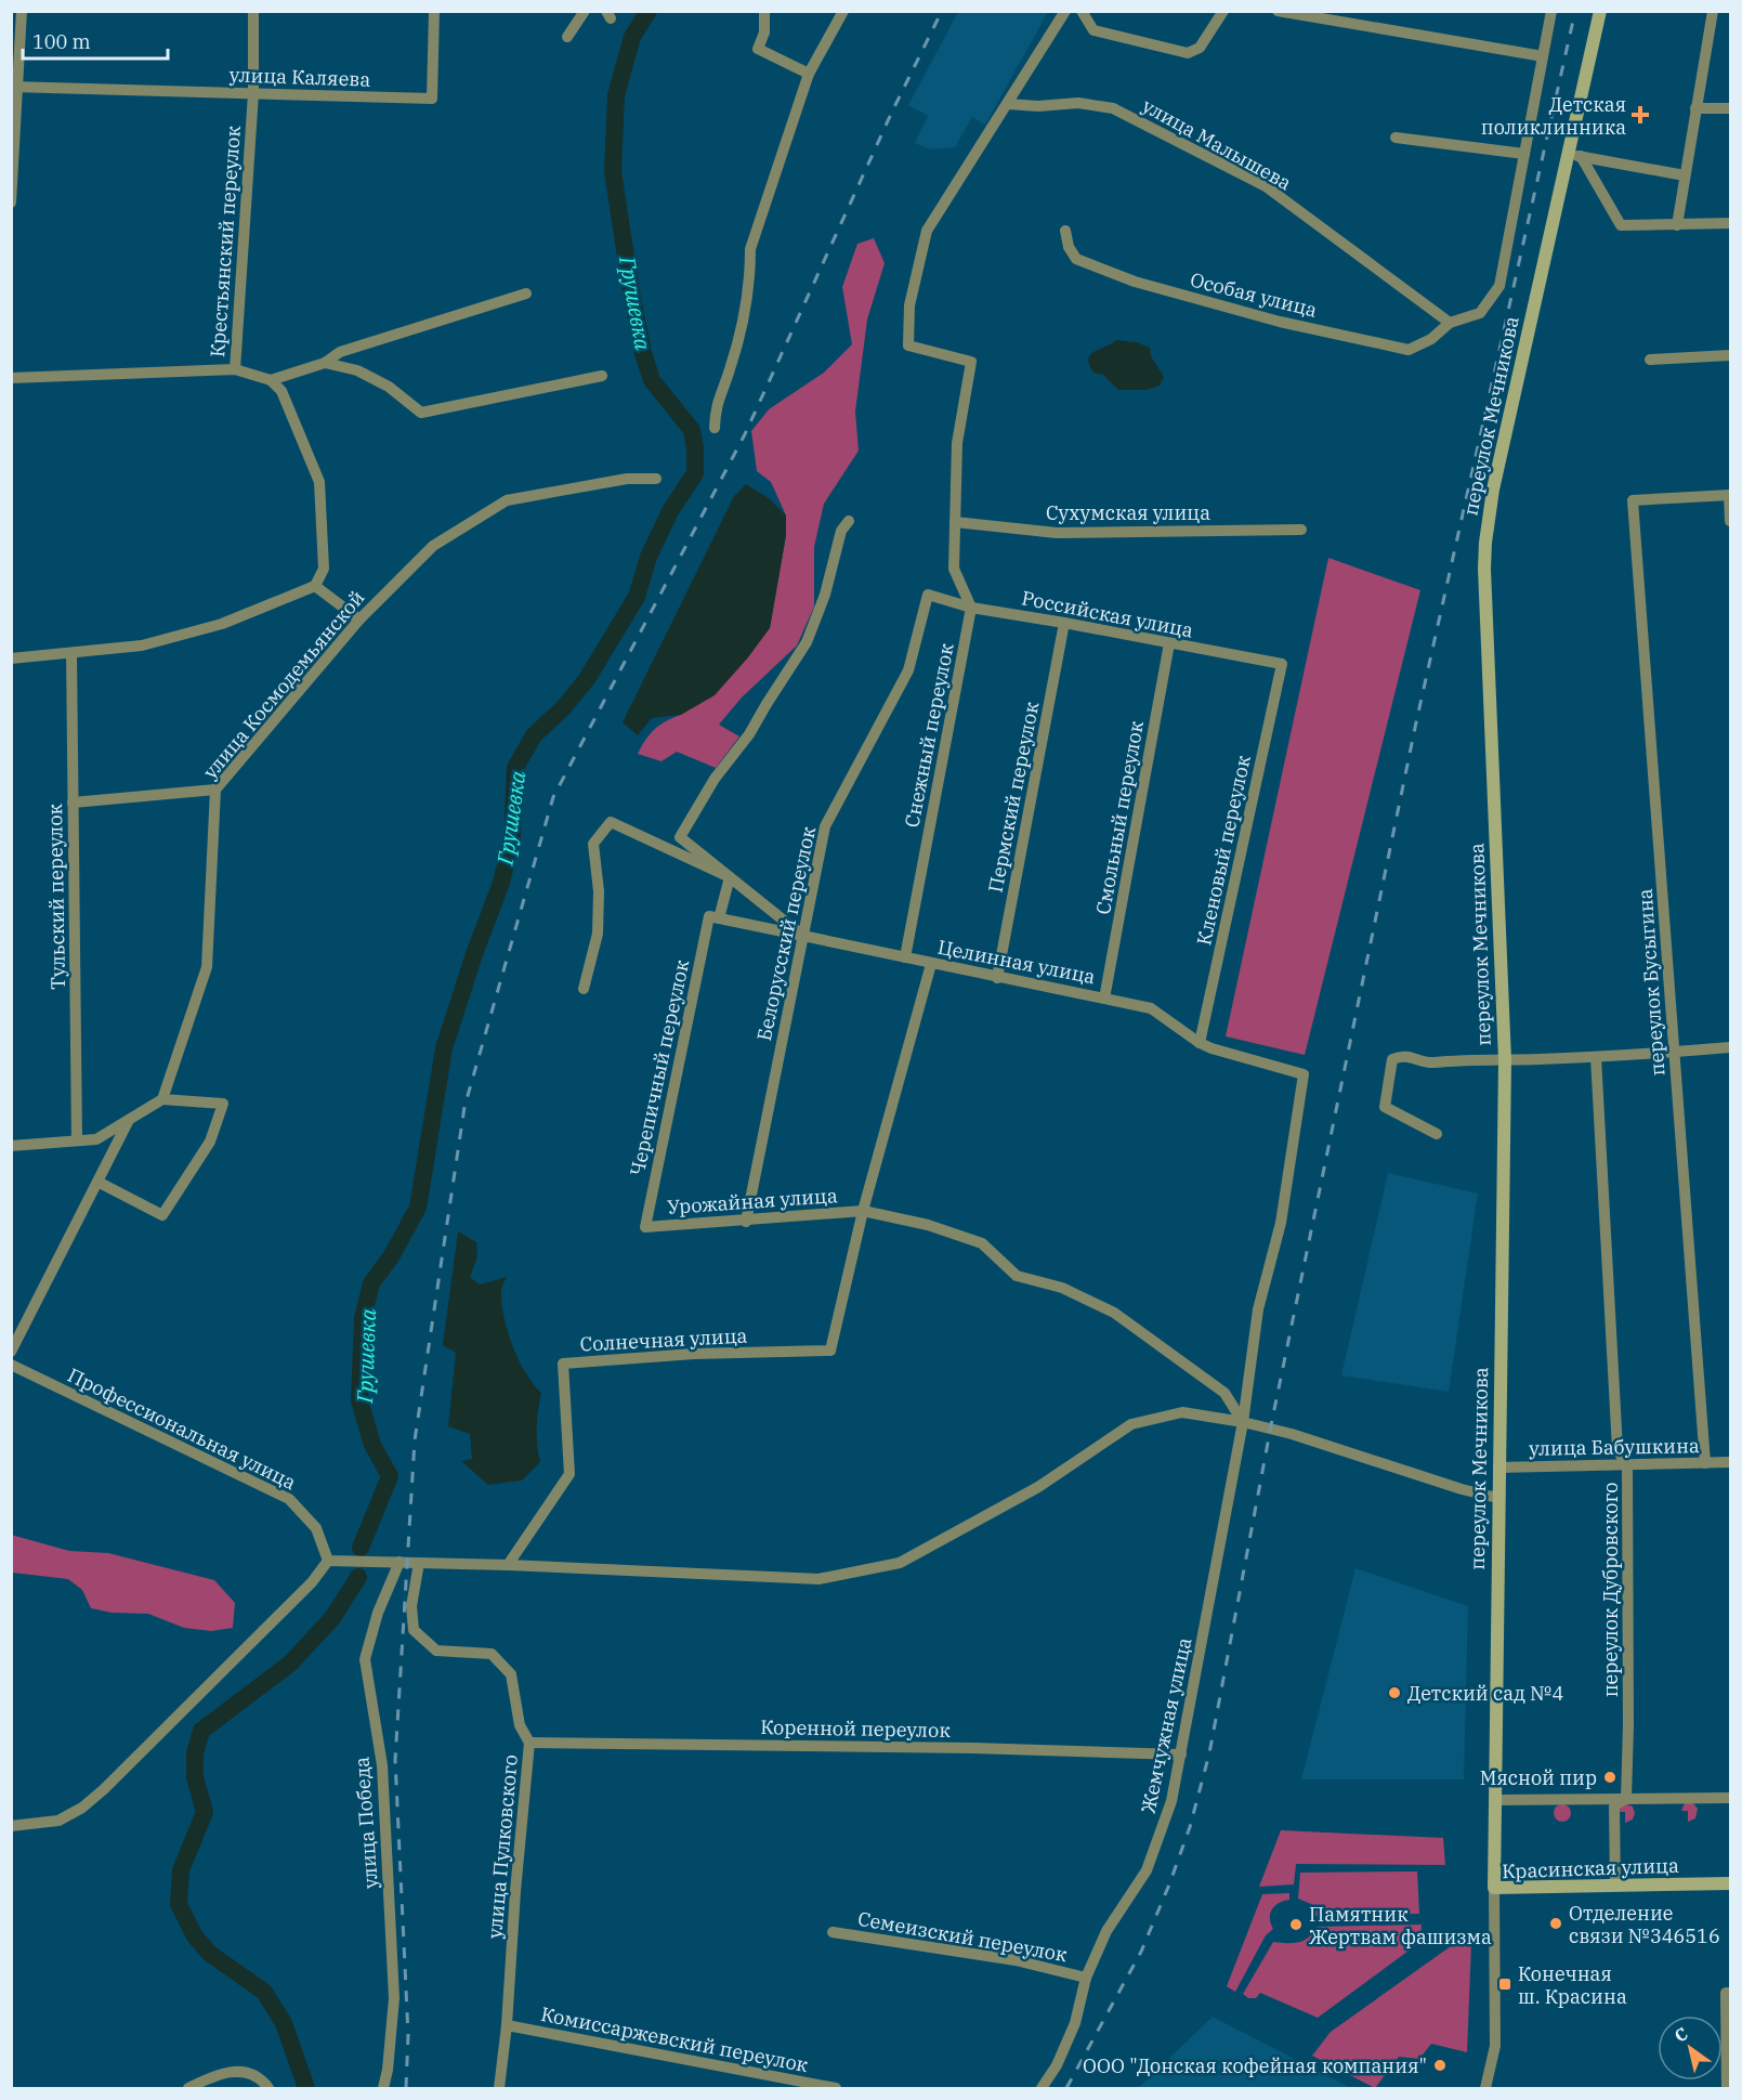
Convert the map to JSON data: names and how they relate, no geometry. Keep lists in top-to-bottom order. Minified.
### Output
{"streets":{"street":["улица Каляева","улица Малышева","Крестьянский переулок","Особая улица","переулок Мечникова","Сухумская улица","Российская улица","улица Космодемьянской","Снежный переулок","Пермский переулок","Смольный переулок","Кленовый переулок","Тульский переулок","Белорусский переулок","Целинная улица","переулок Бусыгина","Черепичный переулок","Урожайная улица","Солнечная улица","Профессиональная улица","улица Бабушкина","переулок Дубровского","Жемчужная улица","Коренной переулок","улица Победа","улица Пулковского","Красинская улица","Семеизский переулок","Комиссаржевский переулок"]},"crossings":[["улица Каляева","Крестьянский переулок"],["улица Малышева","Особая улица"],["переулок Мечникова","улица Бабушкина"],["переулок Мечникова","Красинская улица"],["Российская улица","Снежный переулок"],["Российская улица","Пермский переулок"],["Российская улица","Смольный переулок"],["Российская улица","Кленовый переулок"],["Российская улица","Белорусский переулок"],["Снежный переулок","Целинная улица"],["Пермский переулок","Целинная улица"],["Смольный переулок","Целинная улица"],["Кленовый переулок","Целинная улица"],["Белорусский переулок","Целинная улица"],["Белорусский переулок","Урожайная улица"],["Целинная улица","Черепичный переулок"],["Целинная улица","Урожайная улица"],["Целинная улица","Жемчужная улица"],["переулок Бусыгина","улица Бабушкина"],["Черепичный переулок","Урожайная улица"],["Урожайная улица","Солнечная улица"],["Урожайная улица","Жемчужная улица"],["улица Бабушкина","переулок Дубровского"],["переулок Дубровского","Красинская улица"],["Жемчужная улица","Коренной переулок"],["Жемчужная улица","Семеизский переулок"],["Коренной переулок","улица Пулковского"],["улица Пулковского","Комиссаржевский переулок"]],"water":["Грушевка"],"places":{"health":["Детская поликлинника"],"other":["Детский сад №4","Мясной пир","Отделение связи №346516","Памятник Жертвам фашизма","ООО \"Донская кофейная компания\""],"transit":["Конечная ш. Красина"]},"scale_bar":"100 m","north":"top left"}
